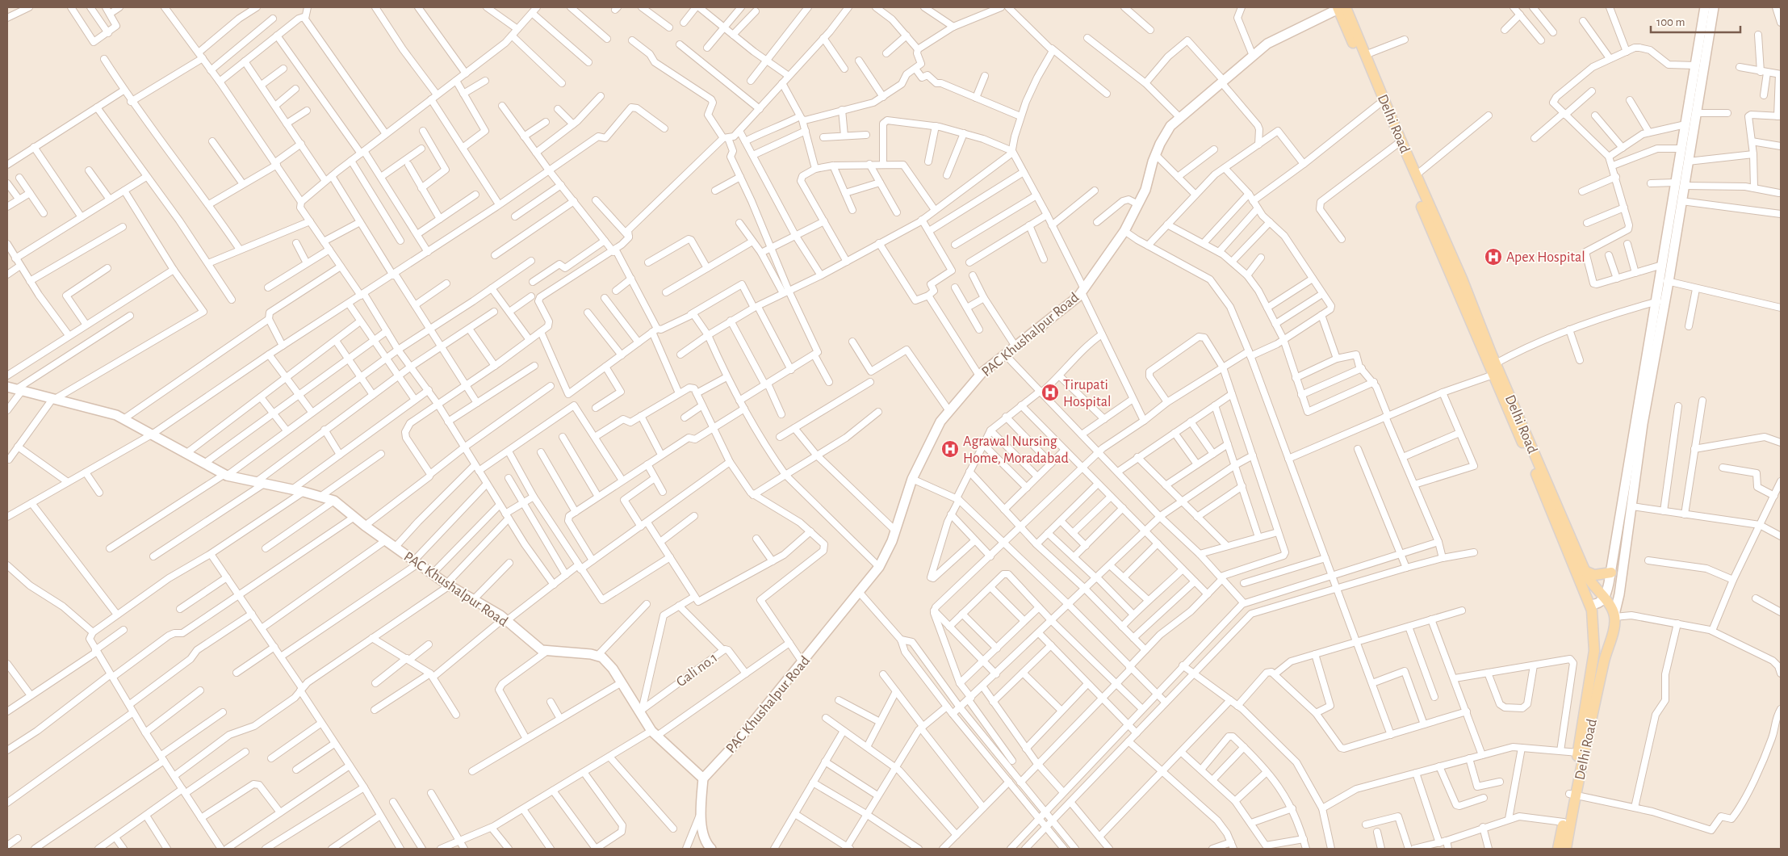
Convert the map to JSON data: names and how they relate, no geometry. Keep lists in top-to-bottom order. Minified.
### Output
{"streets":{"main road":["Delhi Road","PAC Khushalpur Road"],"street":["Gali no.1"]},"crossings":[["Delhi Road","PAC Khushalpur Road"]],"places":{"hospital":["Apex Hospital","Tirupati Hospital","Agrawal Nursing Home, Moradabad"]},"scale_bar":"100 m"}
